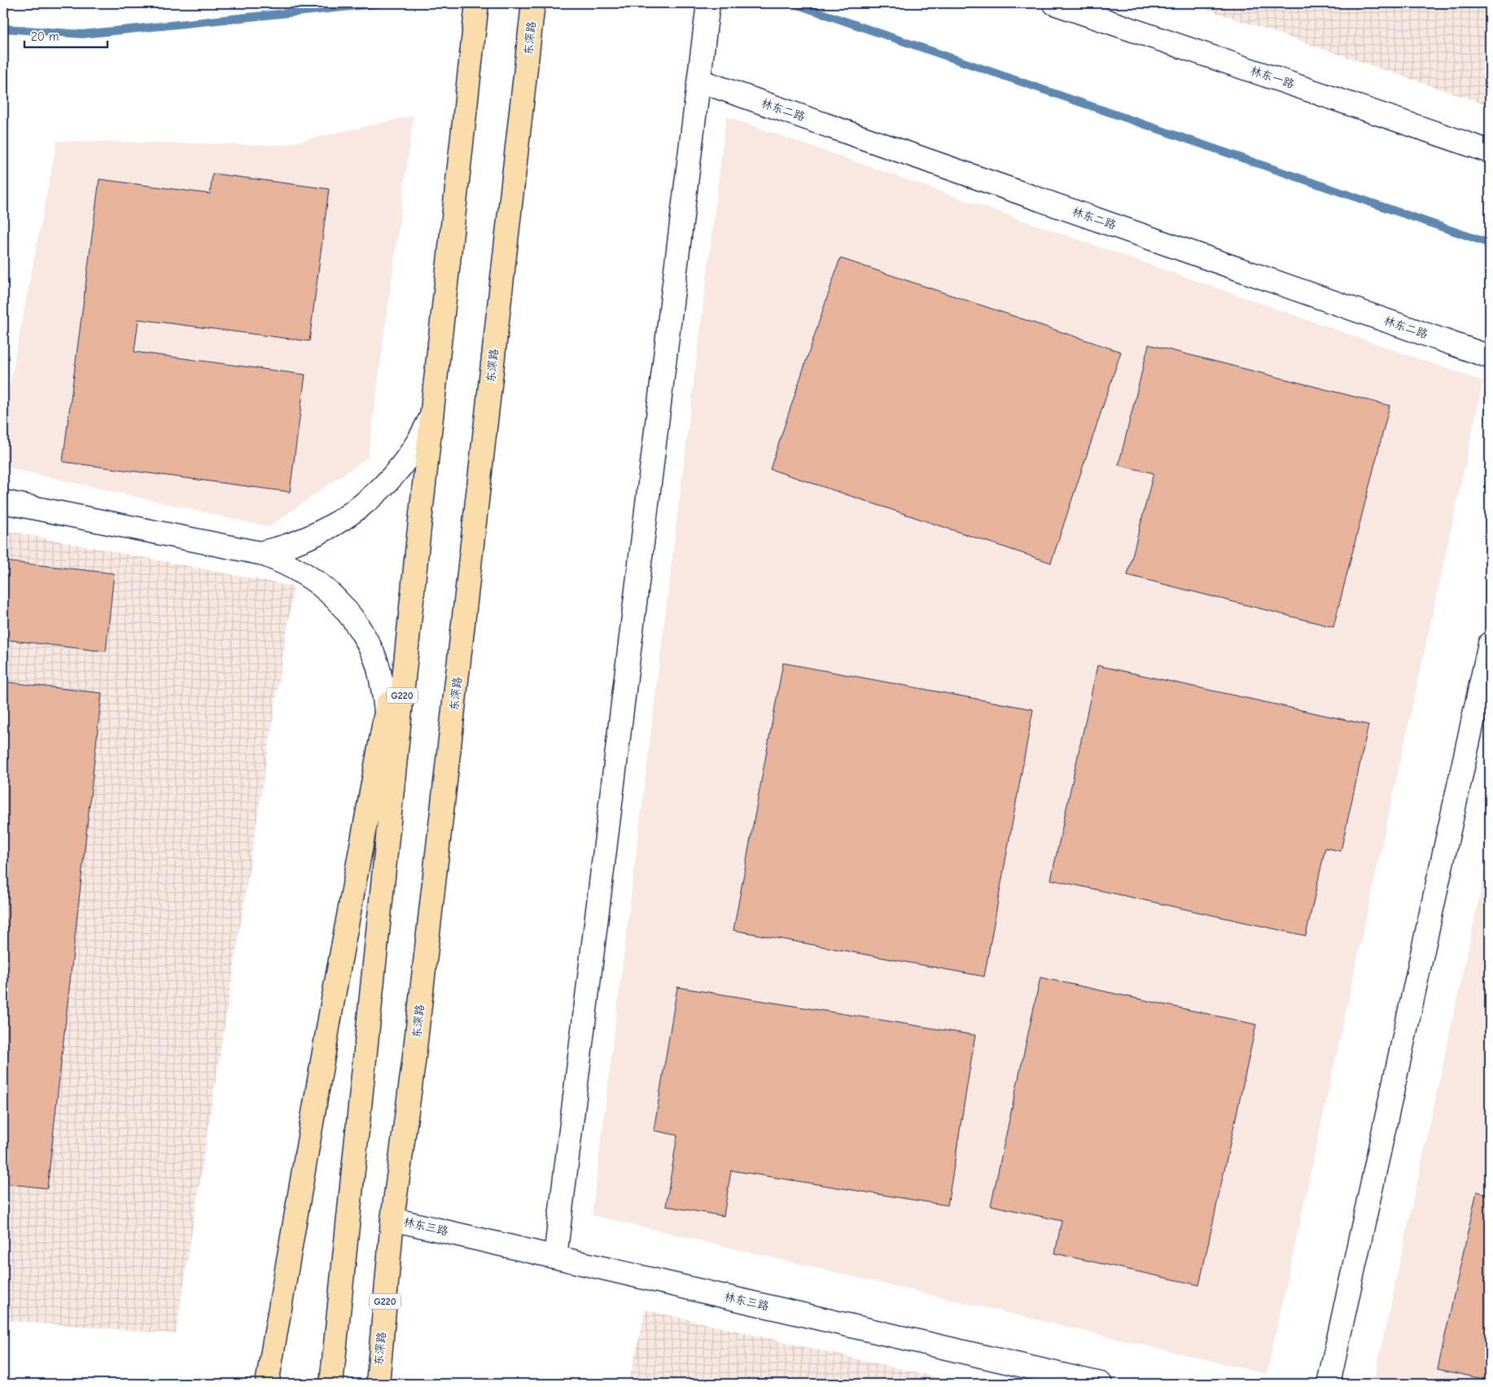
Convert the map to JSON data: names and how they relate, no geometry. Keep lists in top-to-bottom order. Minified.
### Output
{"streets":{"highway":["东深路","G220"],"street":["林东一路","林东二路","林东三路"]},"crossings":[["东深路","林东三路"]],"scale_bar":"20 m"}
